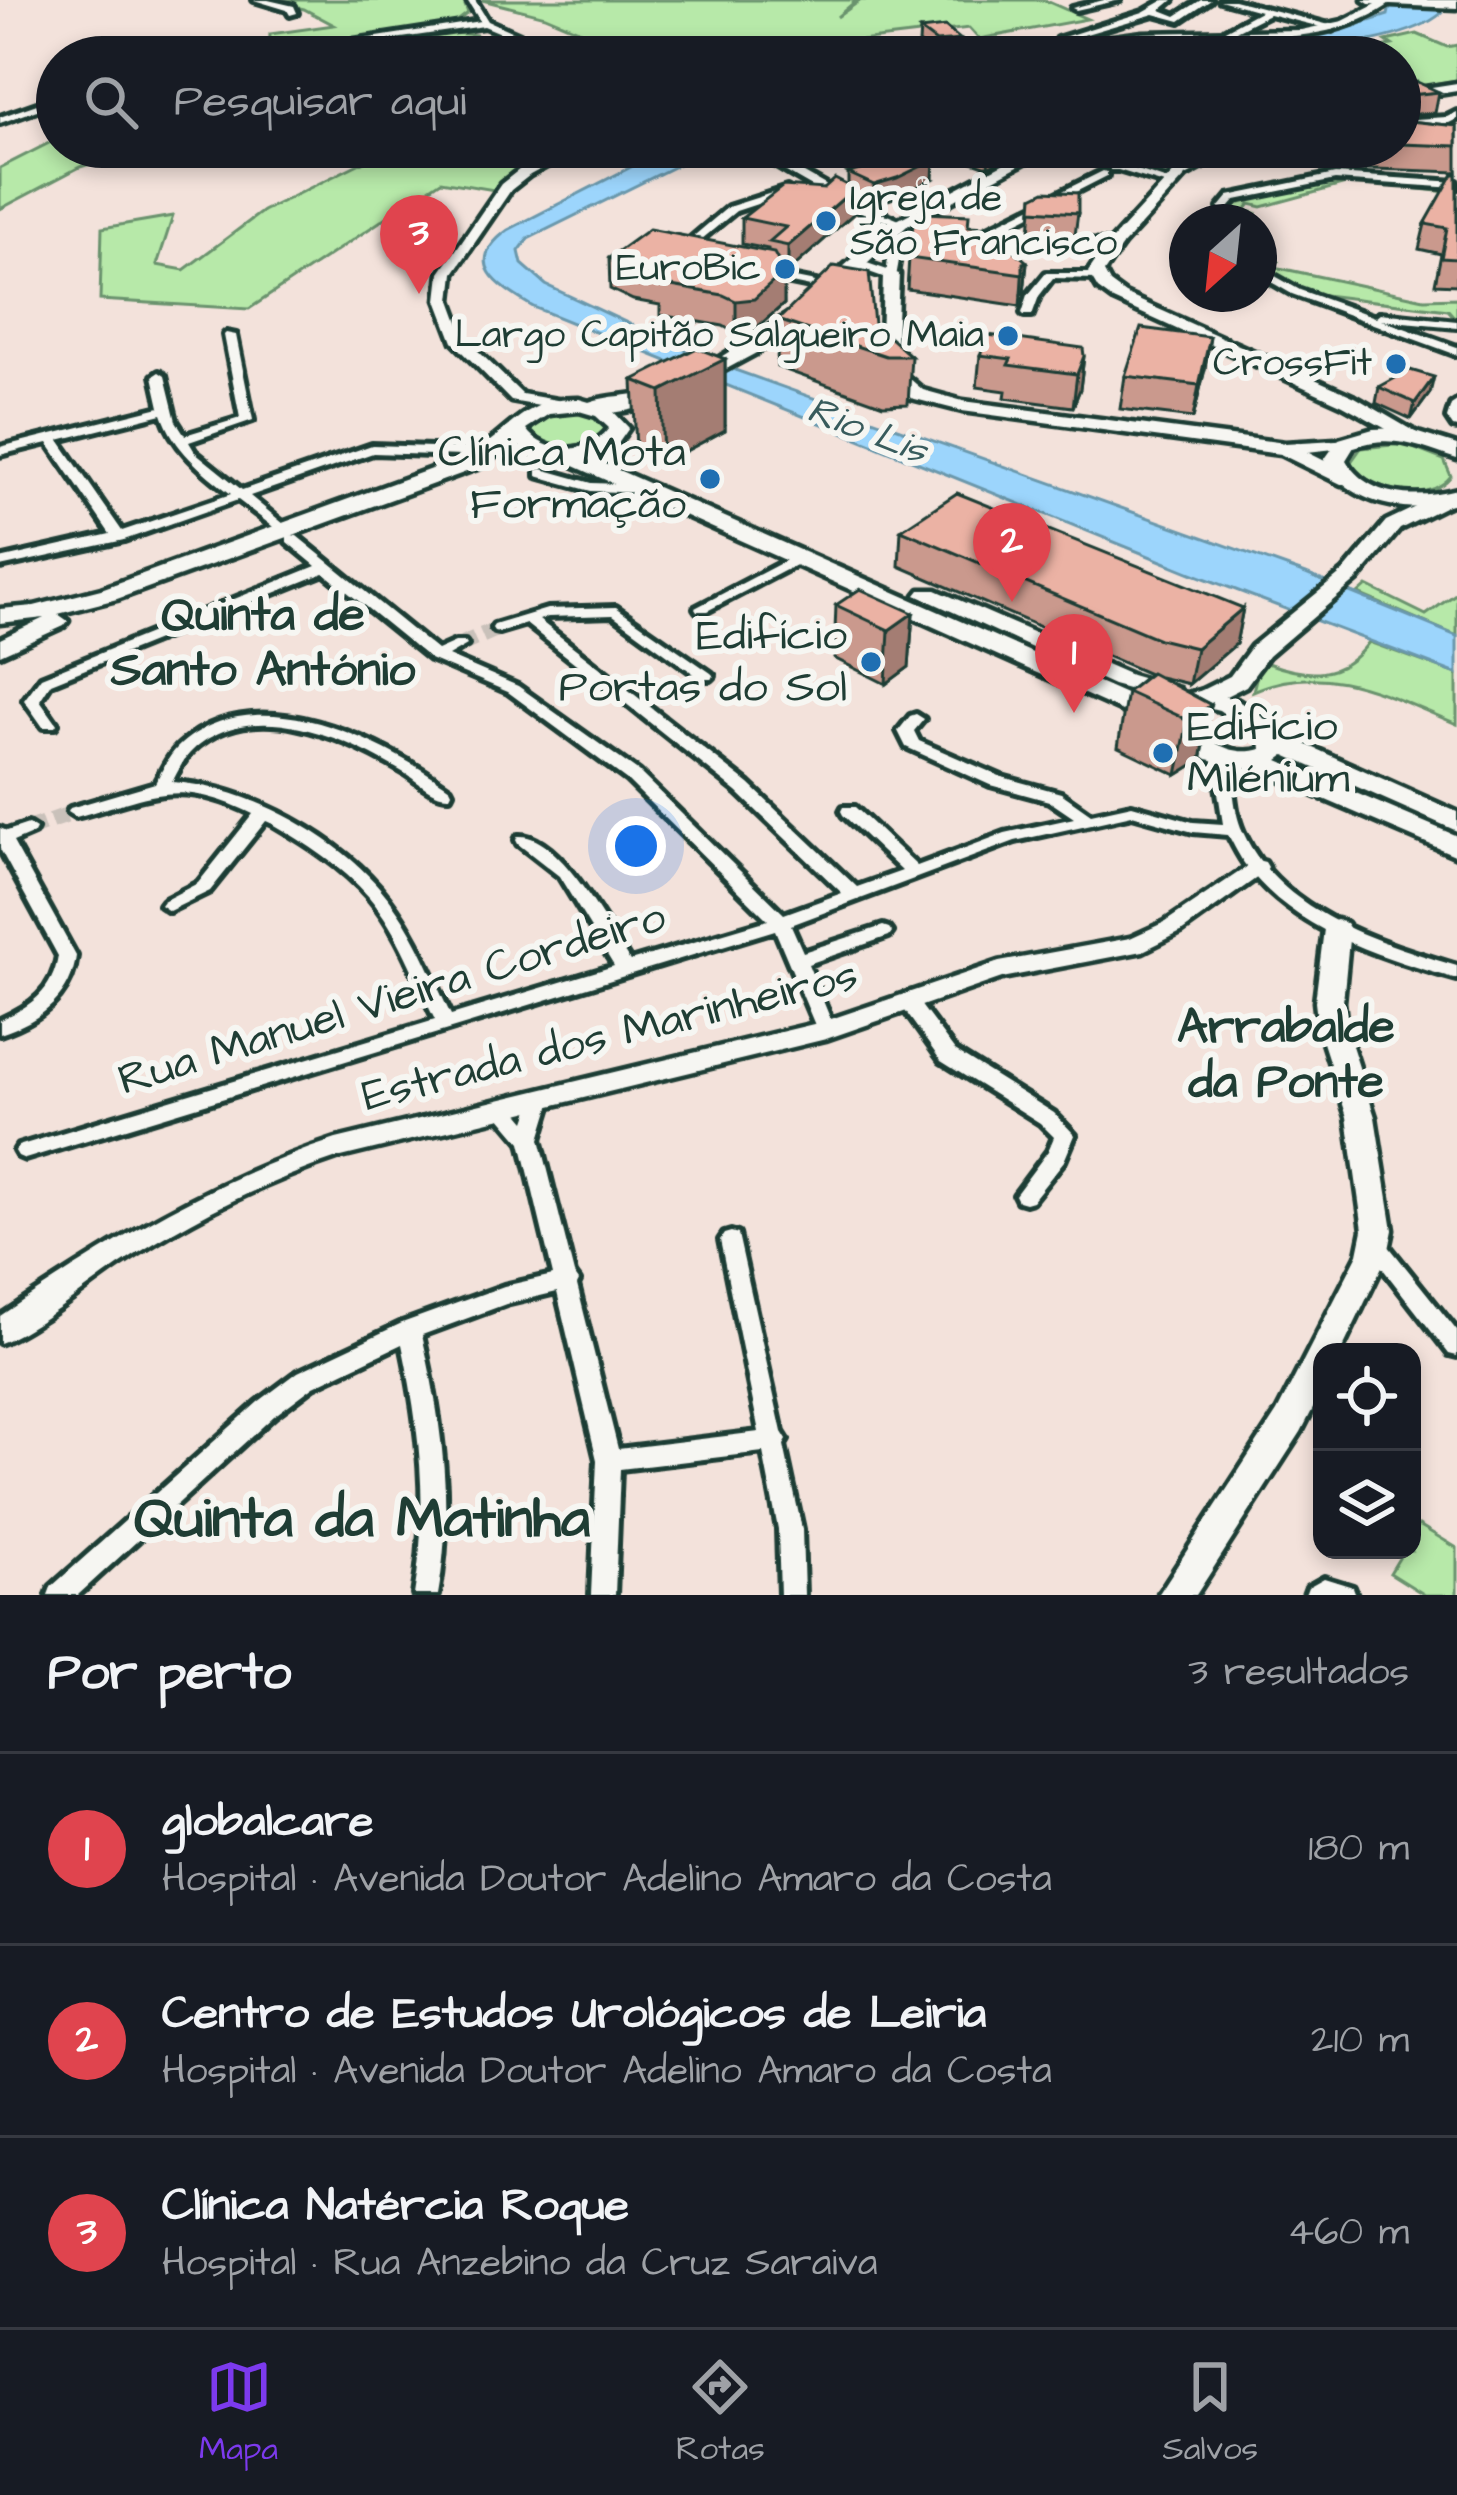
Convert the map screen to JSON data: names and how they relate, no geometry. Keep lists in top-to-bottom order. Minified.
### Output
{"streets":{"street":["Rua Manuel Vieira Cordeiro","Estrada dos Marinheiros"]},"districts":["Quinta de Santo António","Arrabalde da Ponte","Quinta da Matinha"],"water":["Rio Lis"],"places":["Igreja de São Francisco","EuroBic","Largo Capitão Salgueiro Maia","CrossFit","Clínica Mota Formação","Edifício Portas do Sol","Edifício Milénium"],"north":"bottom left","page":{"search":"Pesquisar aqui","pins":["3","2","1"],"heading":["Por perto","3 resultados"],"list":[{"mark":"1","name":"globalcare","note":"Hospital · Avenida Doutor Adelino Amaro da Costa","value":"180 m"},{"mark":"2","name":"Centro de Estudos Urológicos de Leiria","note":"Hospital · Avenida Doutor Adelino Amaro da Costa","value":"210 m"},{"mark":"3","name":"Clínica Natércia Roque","note":"Hospital · Rua Anzebino da Cruz Saraiva","value":"460 m"}],"nav":["Mapa","Rotas","Salvos"]}}
